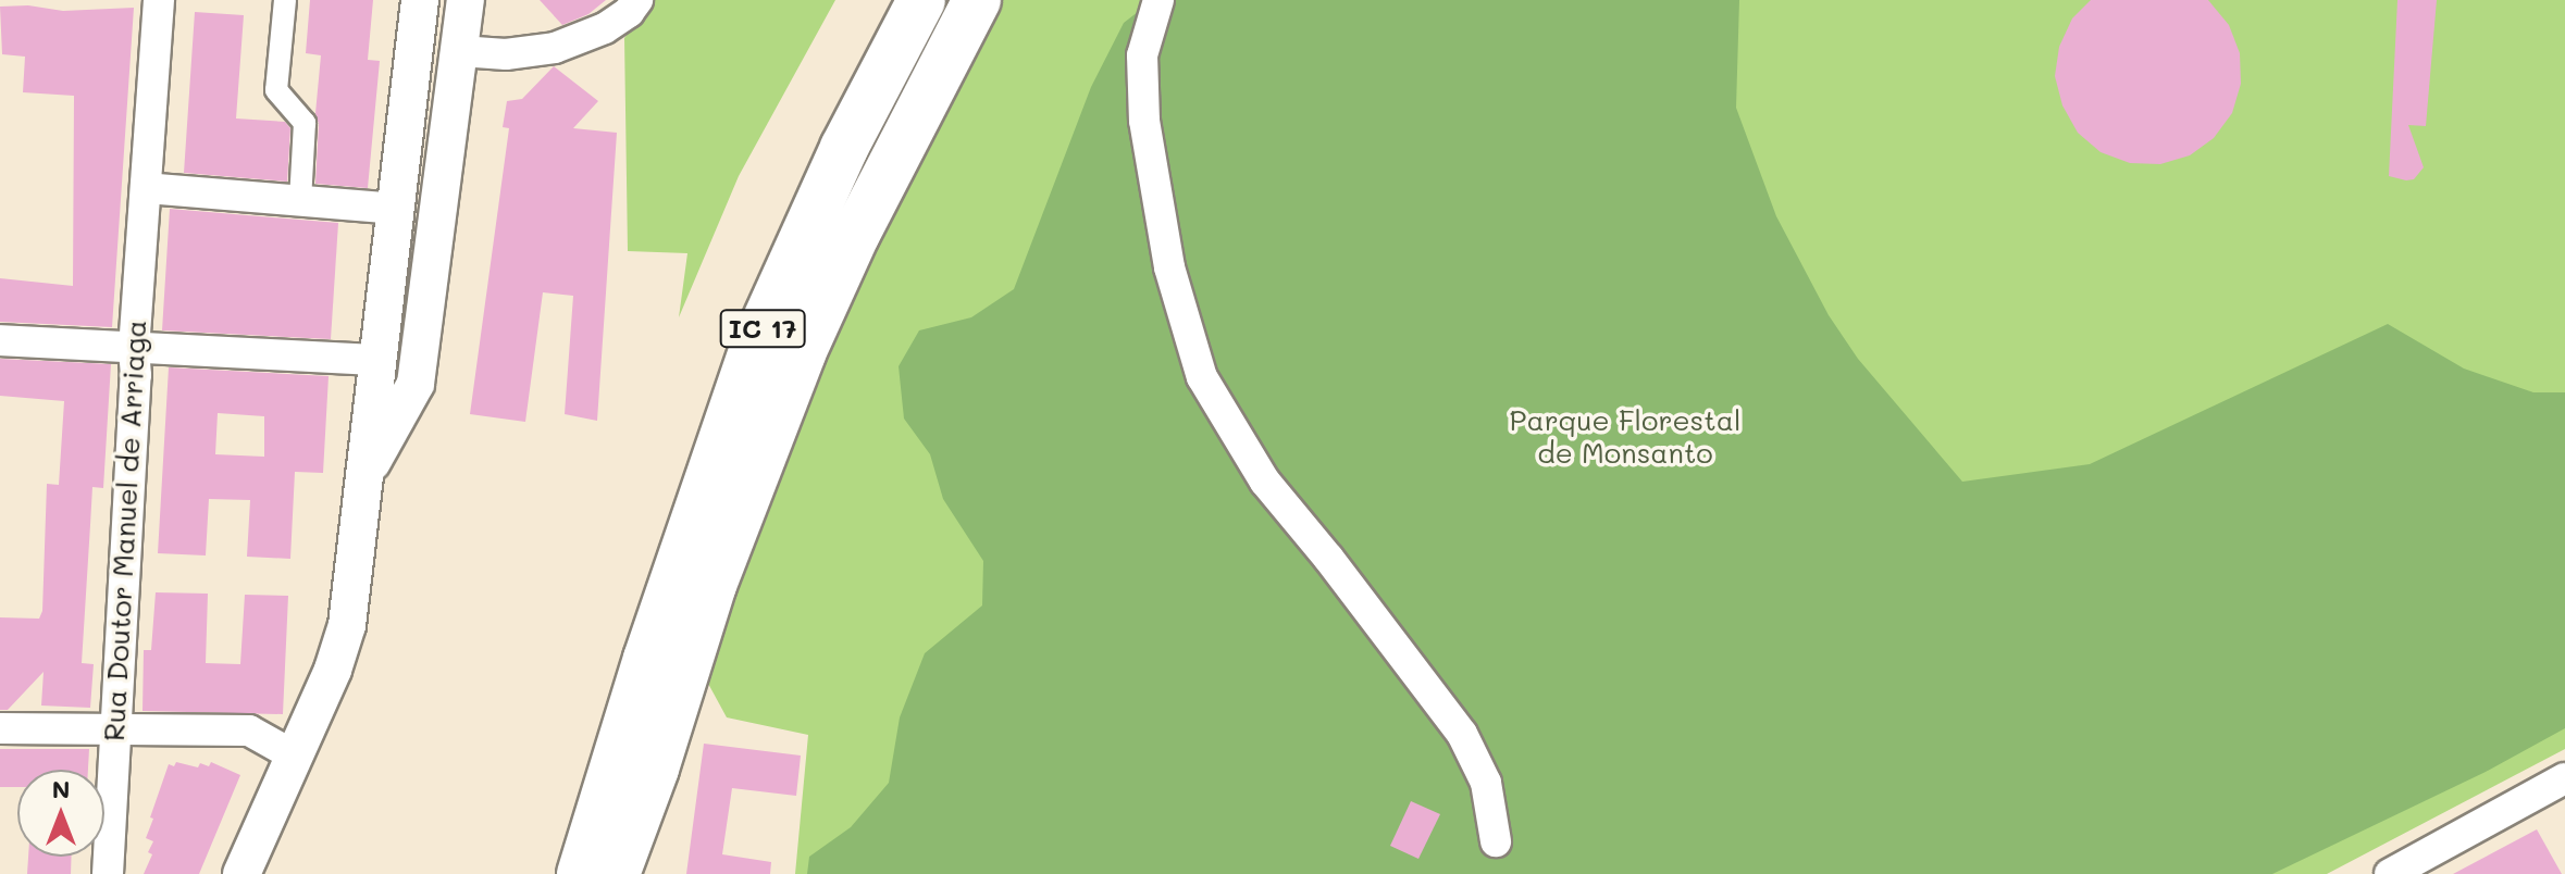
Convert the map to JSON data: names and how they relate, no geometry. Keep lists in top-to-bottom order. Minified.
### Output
{"streets":{"highway":["IC 17"],"street":["Rua Doutor Manuel de Arriaga"]},"parks":["Parque Florestal de Monsanto"],"north":"top"}
